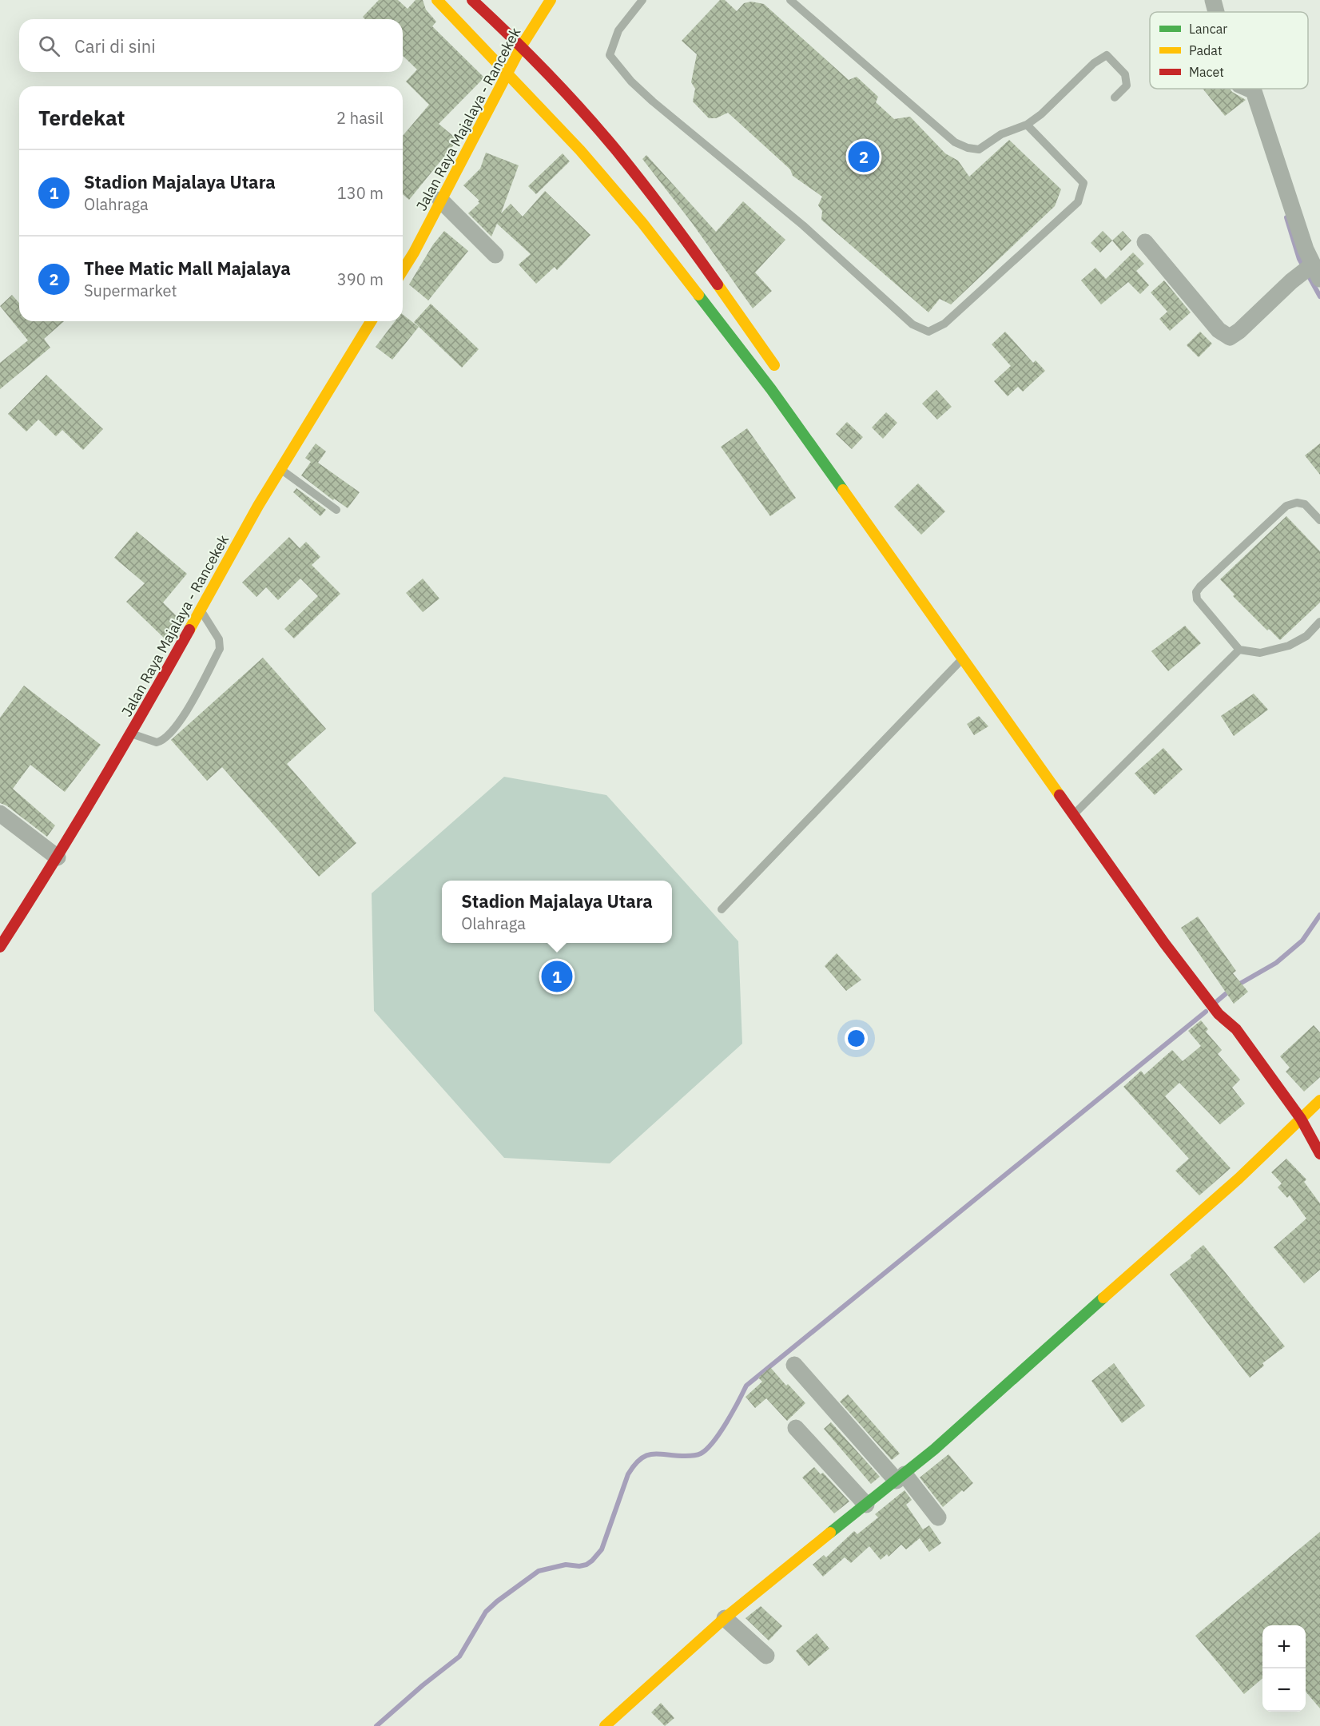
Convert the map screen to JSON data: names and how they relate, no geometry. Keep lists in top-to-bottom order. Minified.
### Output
{"streets":{"main road":["Jalan Raya Majalaya - Rancekek"]},"legend":["Lancar","Padat","Macet"],"page":{"search":"Cari di sini","heading":["Terdekat","2 hasil"],"pins":["2","1"],"list":[{"mark":"1","name":"Stadion Majalaya Utara","note":"Olahraga","value":"130 m"},{"mark":"2","name":"Thee Matic Mall Majalaya","note":"Supermarket","value":"390 m"}],"popup":["Stadion Majalaya Utara","Olahraga"],"map_buttons":["+","−"]}}
